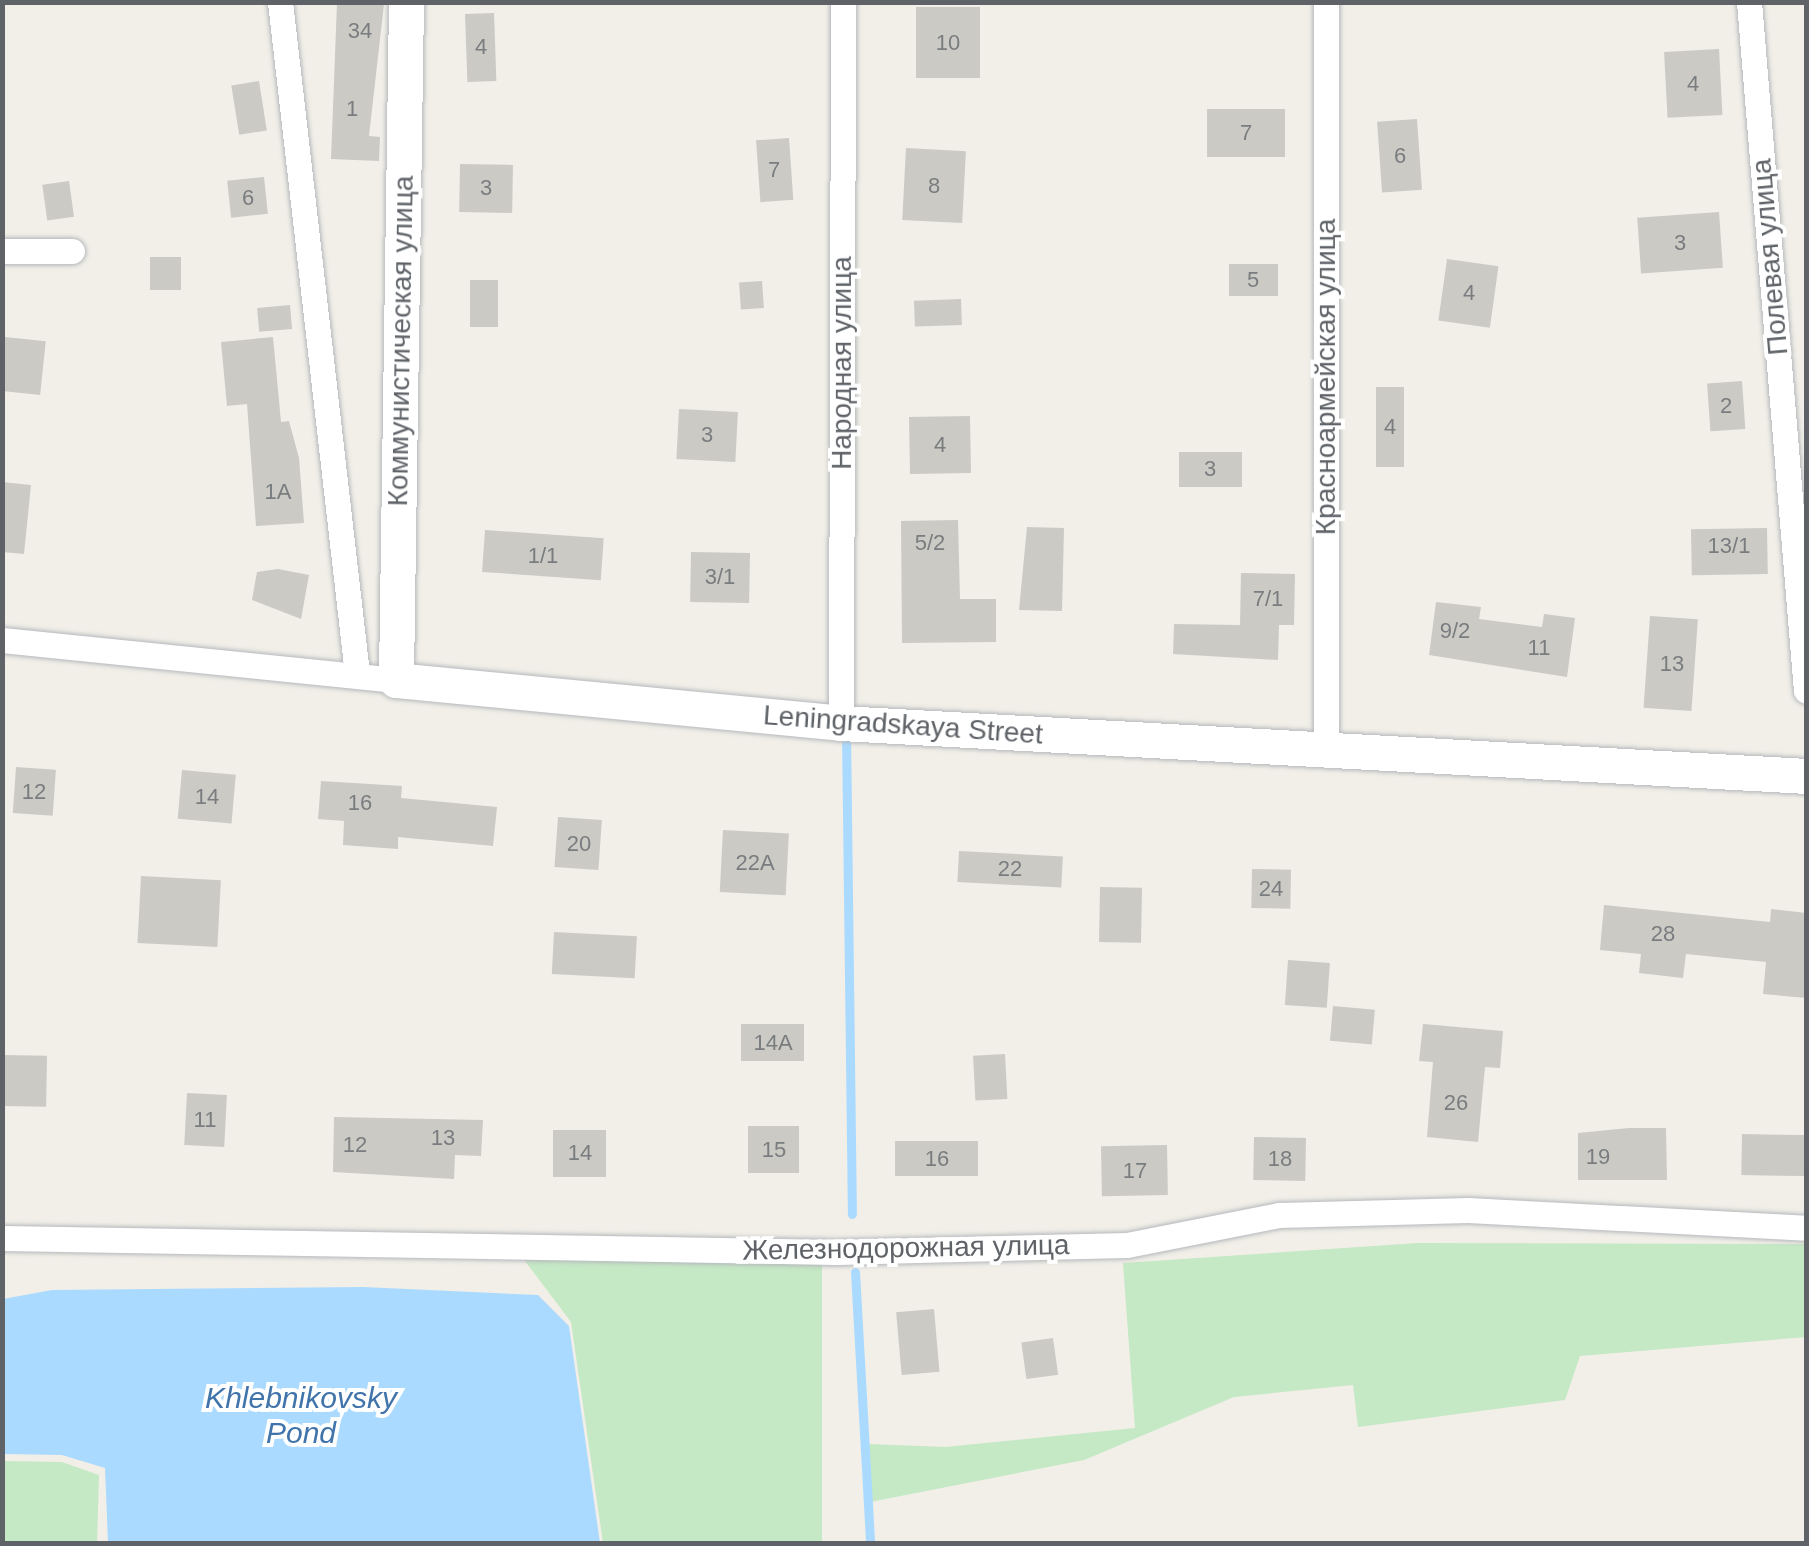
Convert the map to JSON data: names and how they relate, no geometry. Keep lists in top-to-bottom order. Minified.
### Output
{"streets":{"street":["Полевая улица","Коммунистическая улица","Народная улица","Красноармейская улица","Leningradskaya Street","Железнодорожная улица"]},"crossings":[["Коммунистическая улица","Leningradskaya Street"],["Народная улица","Leningradskaya Street"],["Красноармейская улица","Leningradskaya Street"]],"water":["Khlebnikovsky Pond"],"house_numbers":["34","10","4","4","1","7","6","7","8","3","6","3","5","4","2","4","3","4","3","1А","5/2","13/1","1/1","3/1","7/1","9/2","11","13","12","14","16","20","22А","22","24","28","14А","26","11","13","12","15","14","19","16","18","17"]}
